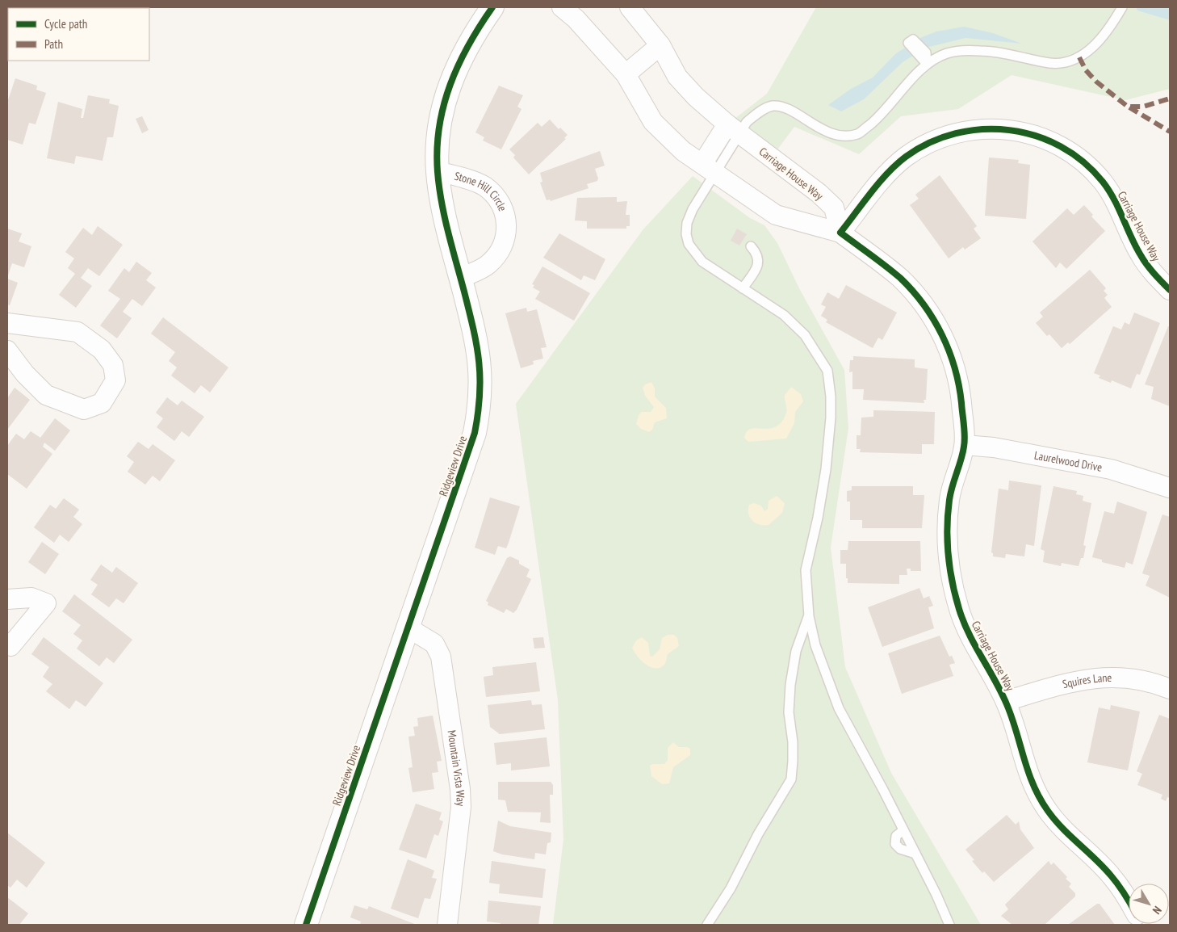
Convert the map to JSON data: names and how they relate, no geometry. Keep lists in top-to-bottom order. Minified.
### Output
{"streets":{"street":["Carriage House Way","Stone Hill Circle","Laurelwood Drive","Ridgeview Drive","Squires Lane","Mountain Vista Way"]},"crossings":[["Carriage House Way","Laurelwood Drive"],["Carriage House Way","Squires Lane"],["Stone Hill Circle","Ridgeview Drive"],["Ridgeview Drive","Mountain Vista Way"]],"legend":["Cycle path","Path"],"north":"bottom right"}
